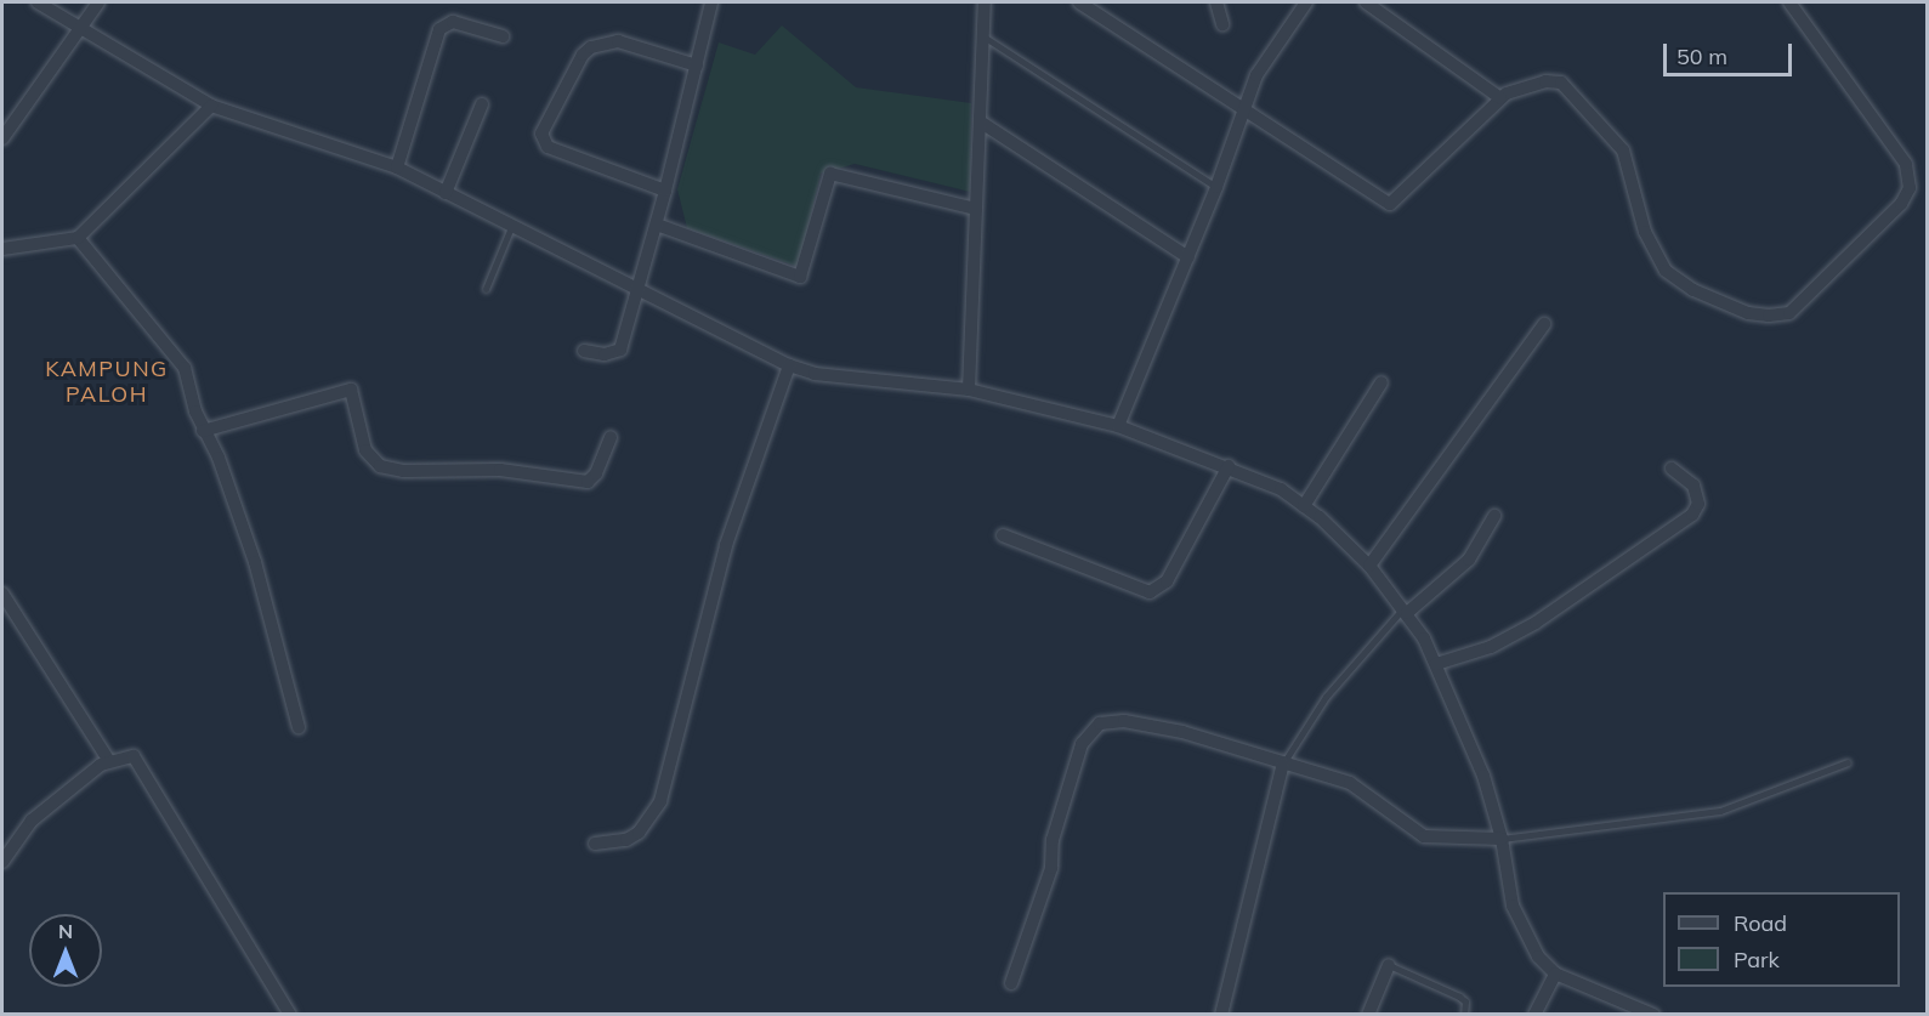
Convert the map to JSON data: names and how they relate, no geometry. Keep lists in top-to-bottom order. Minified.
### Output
{"districts":["KAMPUNG PALOH"],"legend":["Road","Park"],"scale_bar":"50 m","north":"top"}
